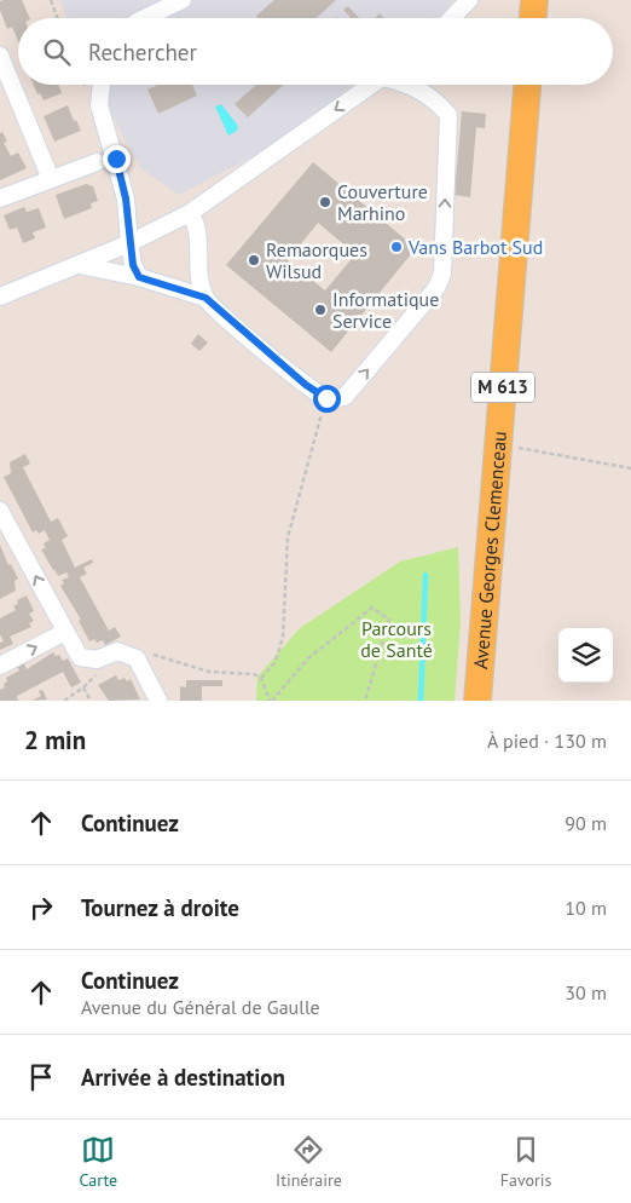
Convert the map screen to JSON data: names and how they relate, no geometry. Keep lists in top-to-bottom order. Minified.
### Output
{"streets":{"main road":["M 613","Avenue Georges Clemenceau"]},"parks":["Parcours de Santé"],"places":["Couverture Marhino","Vans Barbot Sud","Remaorques Wilsud","Informatique Service"],"page":{"search":"Rechercher","heading":["2 min","À pied · 130 m"],"list":[["Continuez","90 m"],["Tournez à droite","10 m"],["Continuez","Avenue du Général de Gaulle","30 m"],"Arrivée à destination"],"nav":["Carte","Itinéraire","Favoris"]}}
